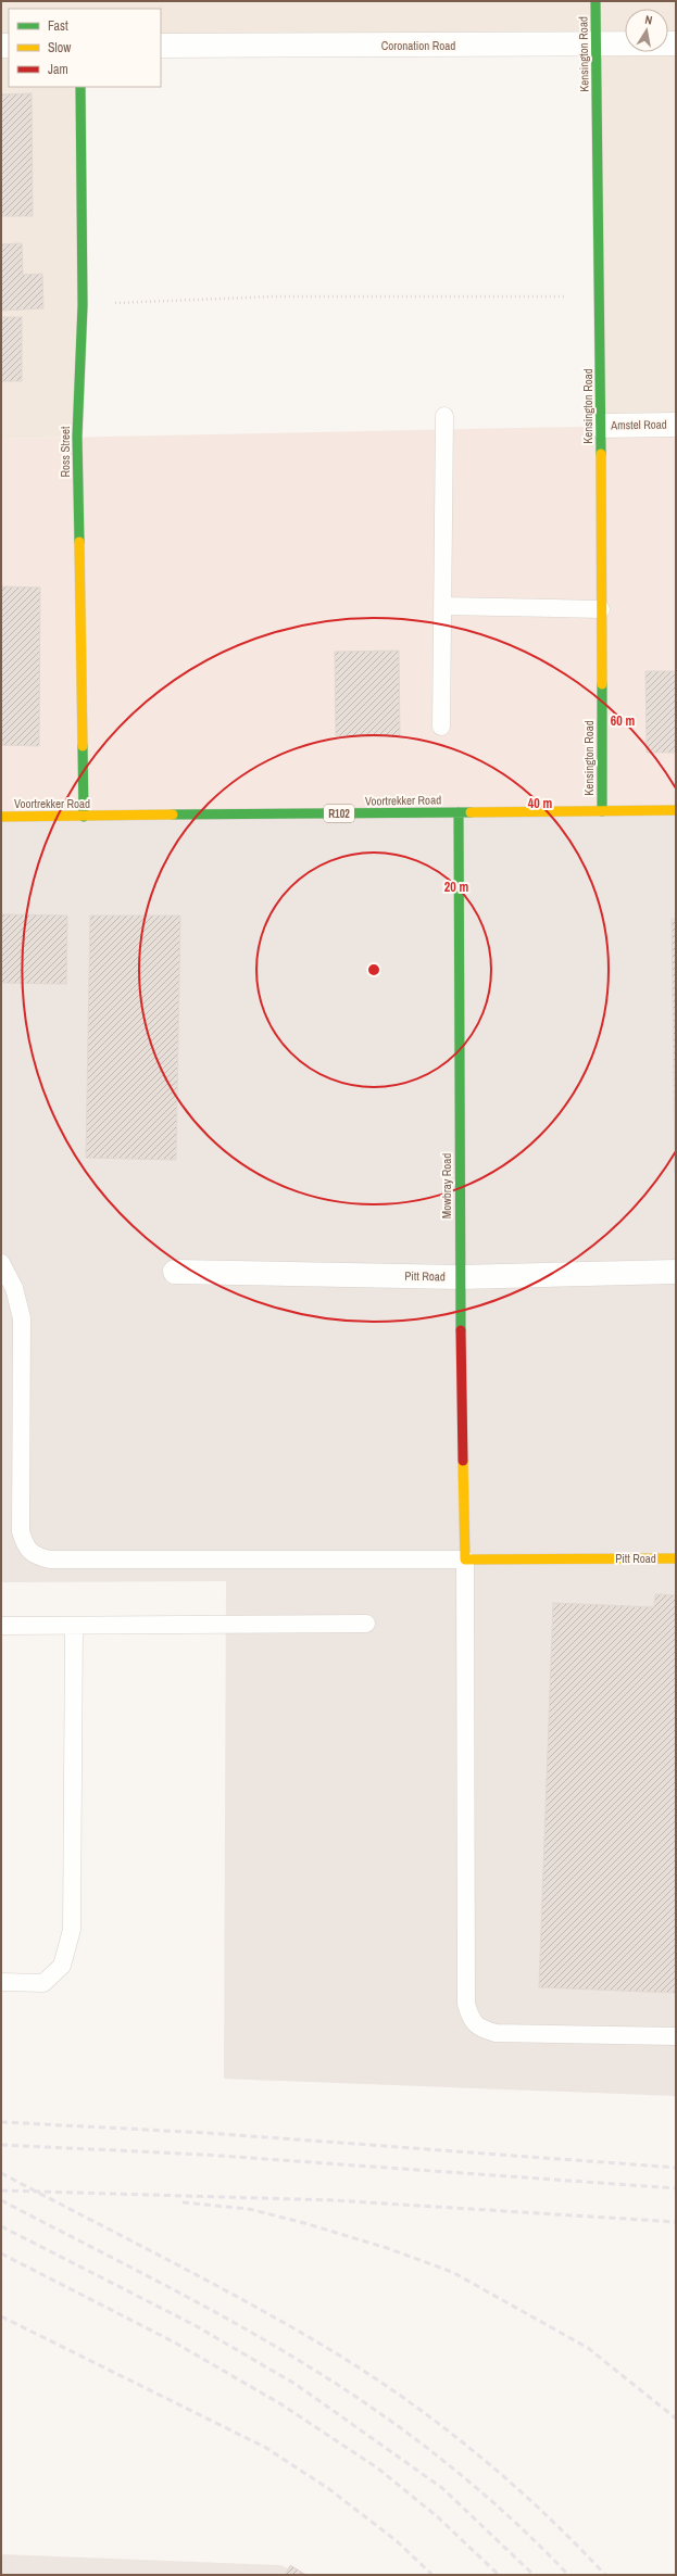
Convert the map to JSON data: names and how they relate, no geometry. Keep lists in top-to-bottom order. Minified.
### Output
{"streets":{"street":["Coronation Road","Kensington Road","Amstel Road","Ross Street","Voortrekker Road","R102","Mowbray Road","Pitt Road"]},"crossings":[["Coronation Road","Kensington Road"],["Kensington Road","Amstel Road"],["Kensington Road","Voortrekker Road"],["Ross Street","Voortrekker Road"],["Voortrekker Road","Mowbray Road"],["Mowbray Road","Pitt Road"]],"legend":["Fast","Slow","Jam"],"north":"top","rings":["60 m","40 m","20 m"]}
